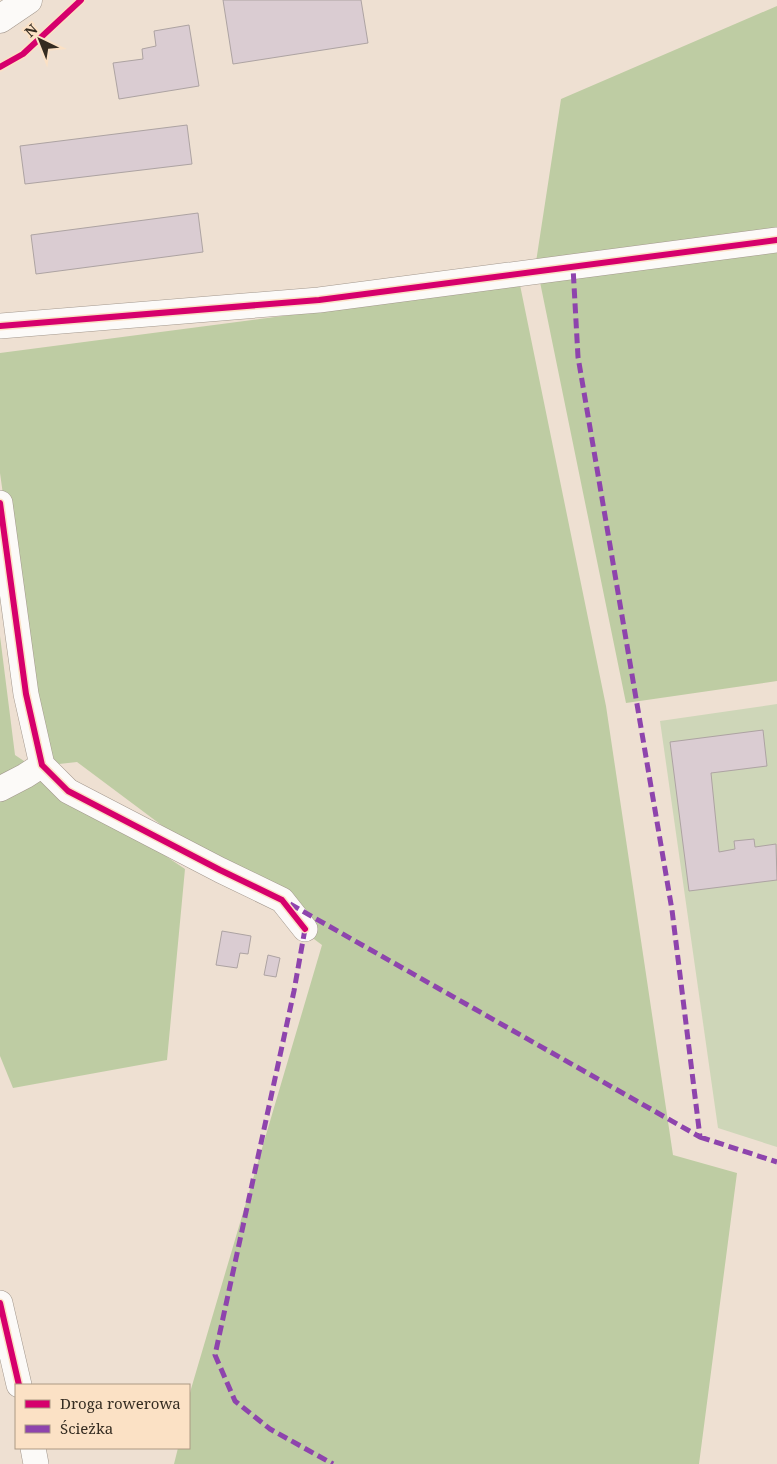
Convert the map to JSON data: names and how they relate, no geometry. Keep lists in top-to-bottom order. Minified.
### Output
{"legend":["Droga rowerowa","Ścieżka"],"north":"top left"}
